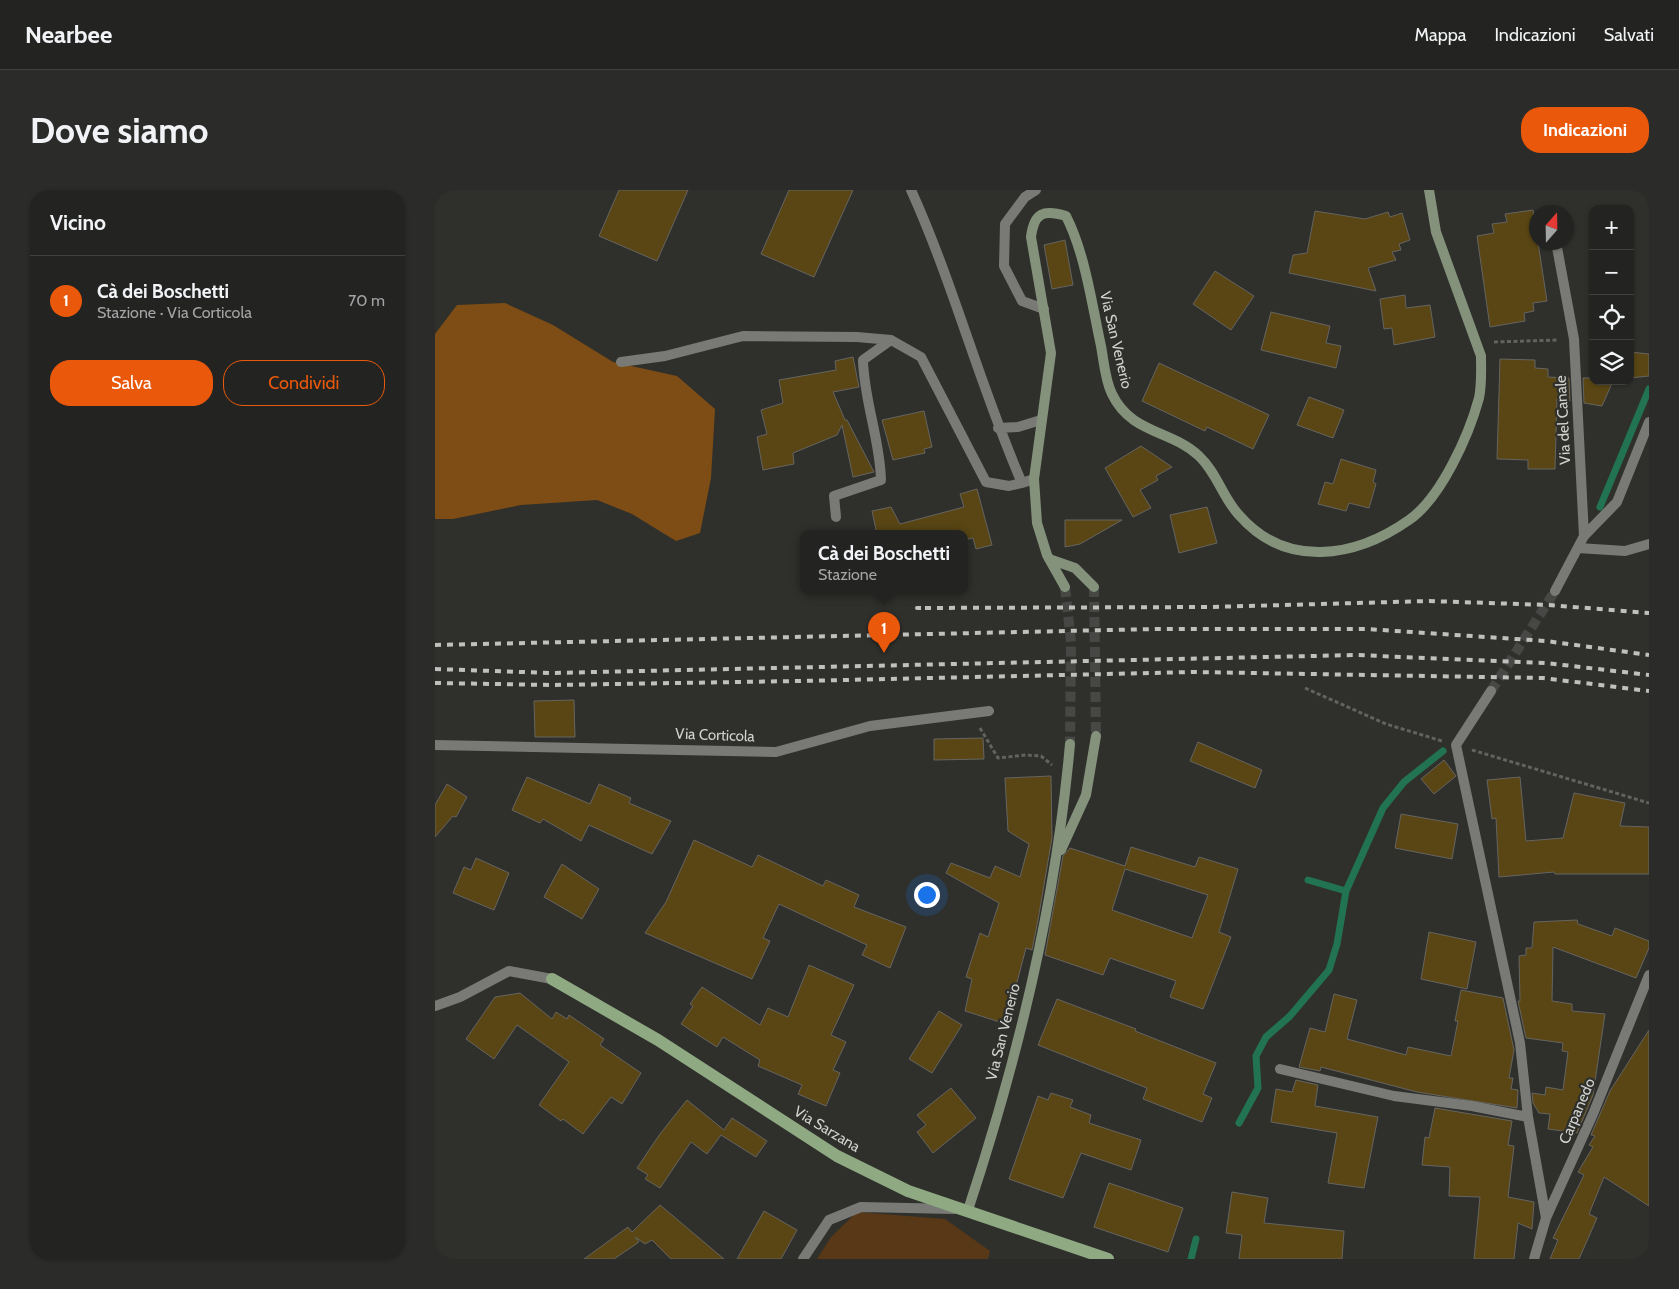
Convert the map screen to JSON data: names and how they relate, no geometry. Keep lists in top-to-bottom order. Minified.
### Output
{"streets":{"main road":["Via Sarzana"],"street":["Via San Venerio","Via del Canale","Via Corticola","Carpanedo"]},"crossings":[["Via San Venerio","Via Sarzana"]],"north":"top","page":{"header":"Nearbee","nav":["Mappa","Indicazioni","Salvati"],"buttons":["Indicazioni",["Salva","Condividi"]],"title":"Dove siamo","heading":"Vicino","map_buttons":["+","−"],"list":[{"mark":"1","name":"Cà dei Boschetti","note":"Stazione · Via Corticola","value":"70 m"}],"popup":["Cà dei Boschetti","Stazione"],"pins":"1"}}
